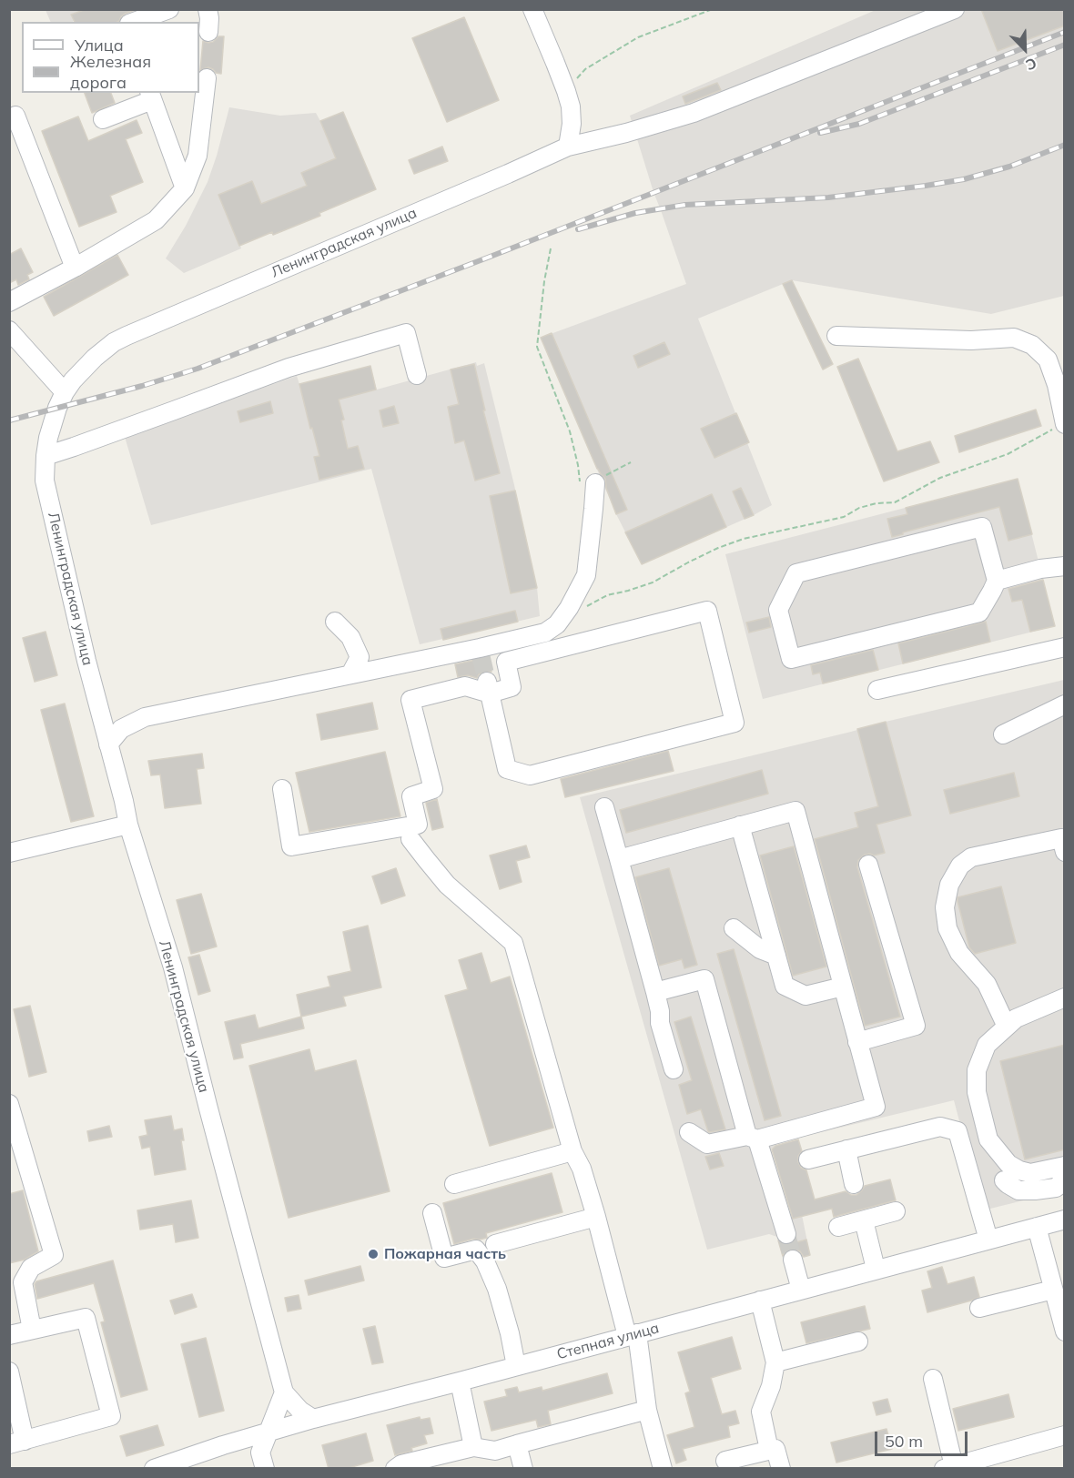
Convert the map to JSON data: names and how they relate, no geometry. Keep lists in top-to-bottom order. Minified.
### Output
{"streets":{"street":["Ленинградская улица","Степная улица"]},"places":["Пожарная часть"],"legend":["Улица","Железная дорога"],"scale_bar":"50 m","north":"bottom right"}
